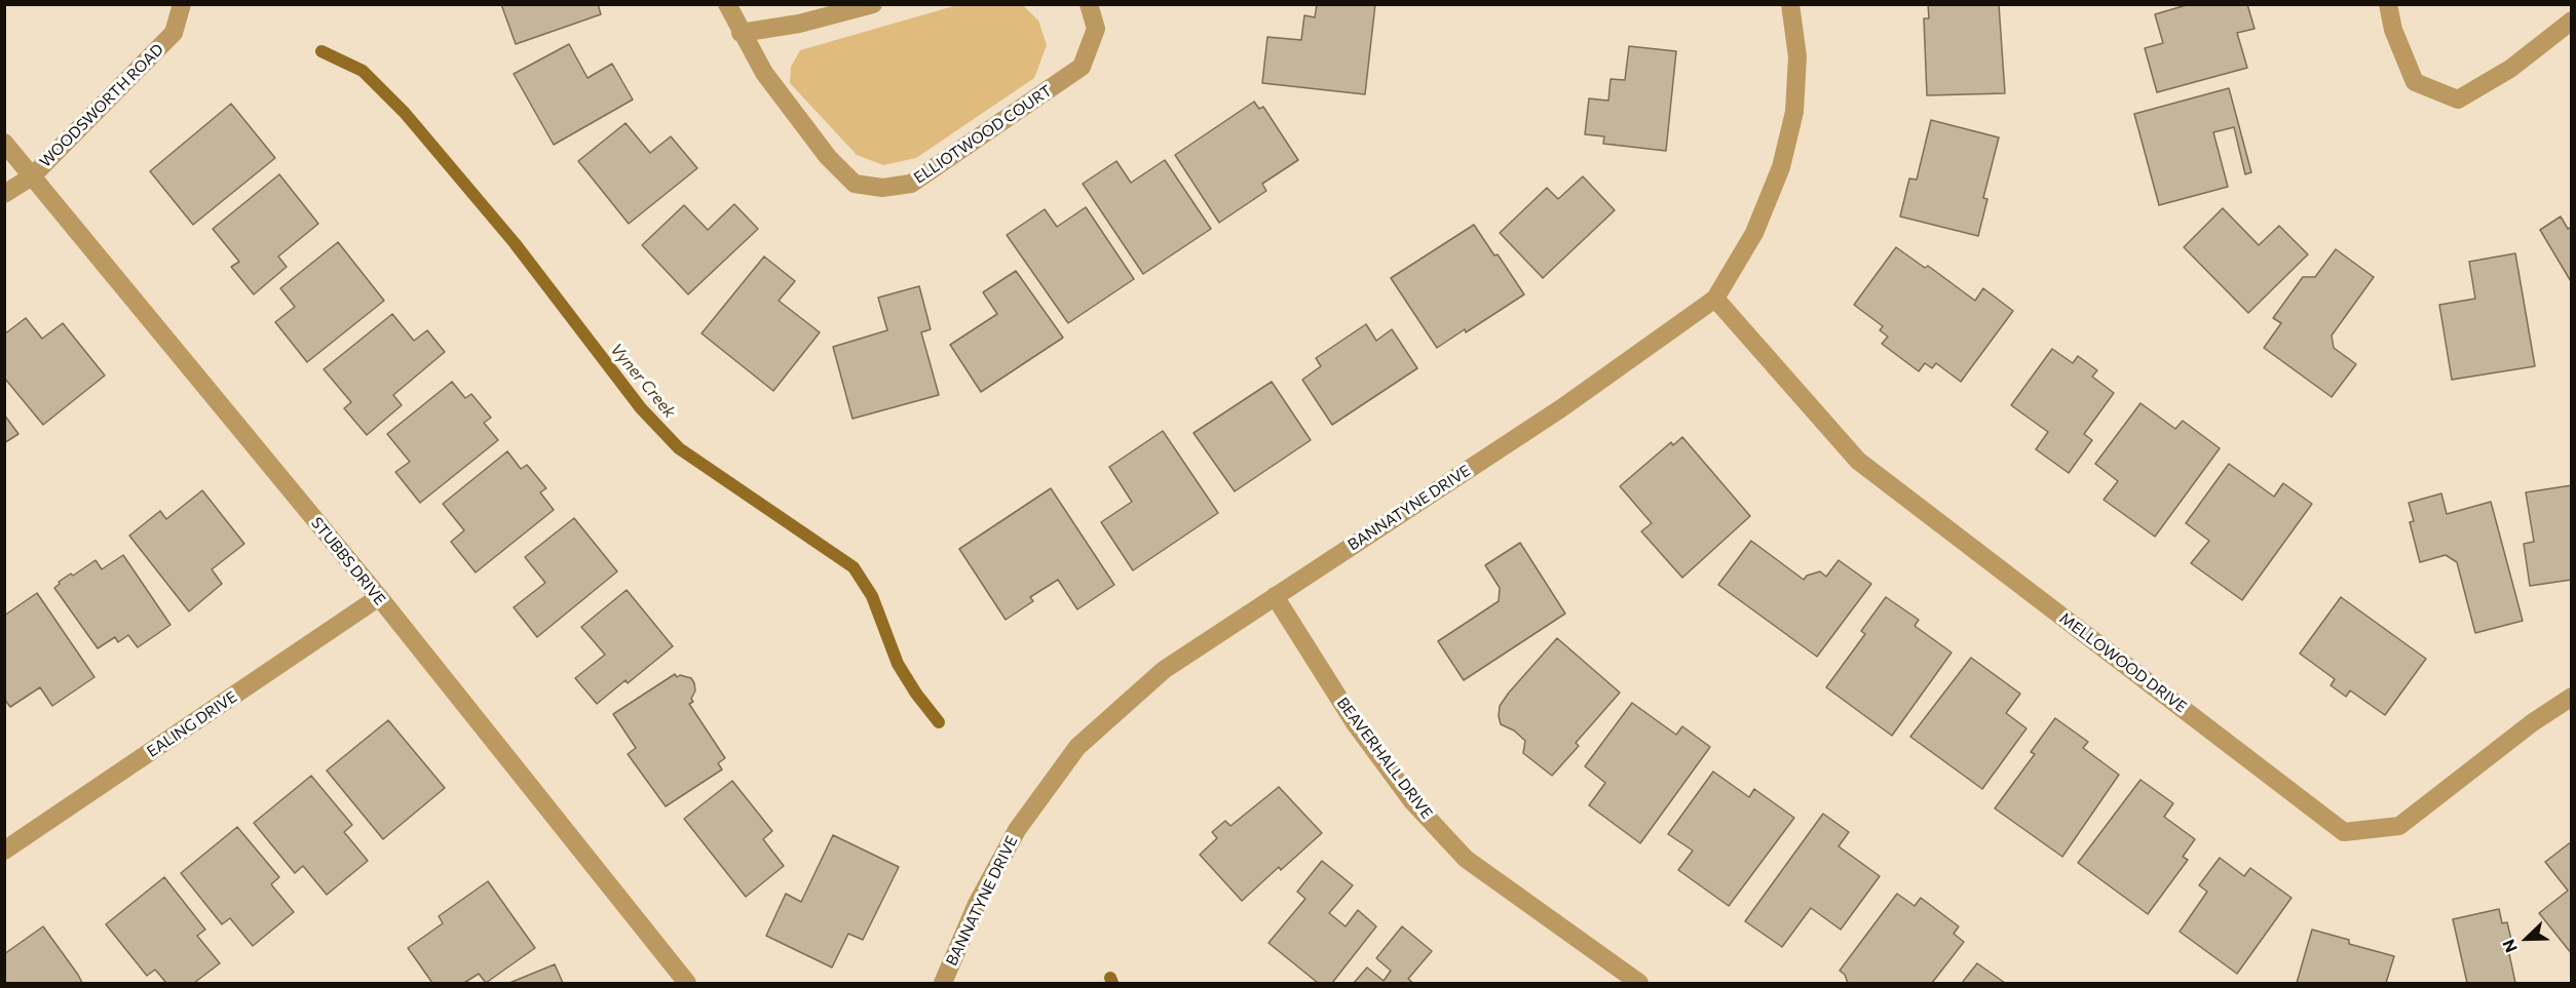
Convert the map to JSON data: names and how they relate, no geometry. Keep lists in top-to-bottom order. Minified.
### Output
{"streets":{"street":["WOODSWORTH ROAD","ELLIOTWOOD COURT","BANNATYNE DRIVE","STUBBS DRIVE","MELLOWOOD DRIVE","EALING DRIVE","BEAVERHALL DRIVE"]},"crossings":[["WOODSWORTH ROAD","STUBBS DRIVE"],["BANNATYNE DRIVE","MELLOWOOD DRIVE"],["BANNATYNE DRIVE","BEAVERHALL DRIVE"],["STUBBS DRIVE","EALING DRIVE"]],"water":["Vyner Creek"],"north":"bottom left"}
